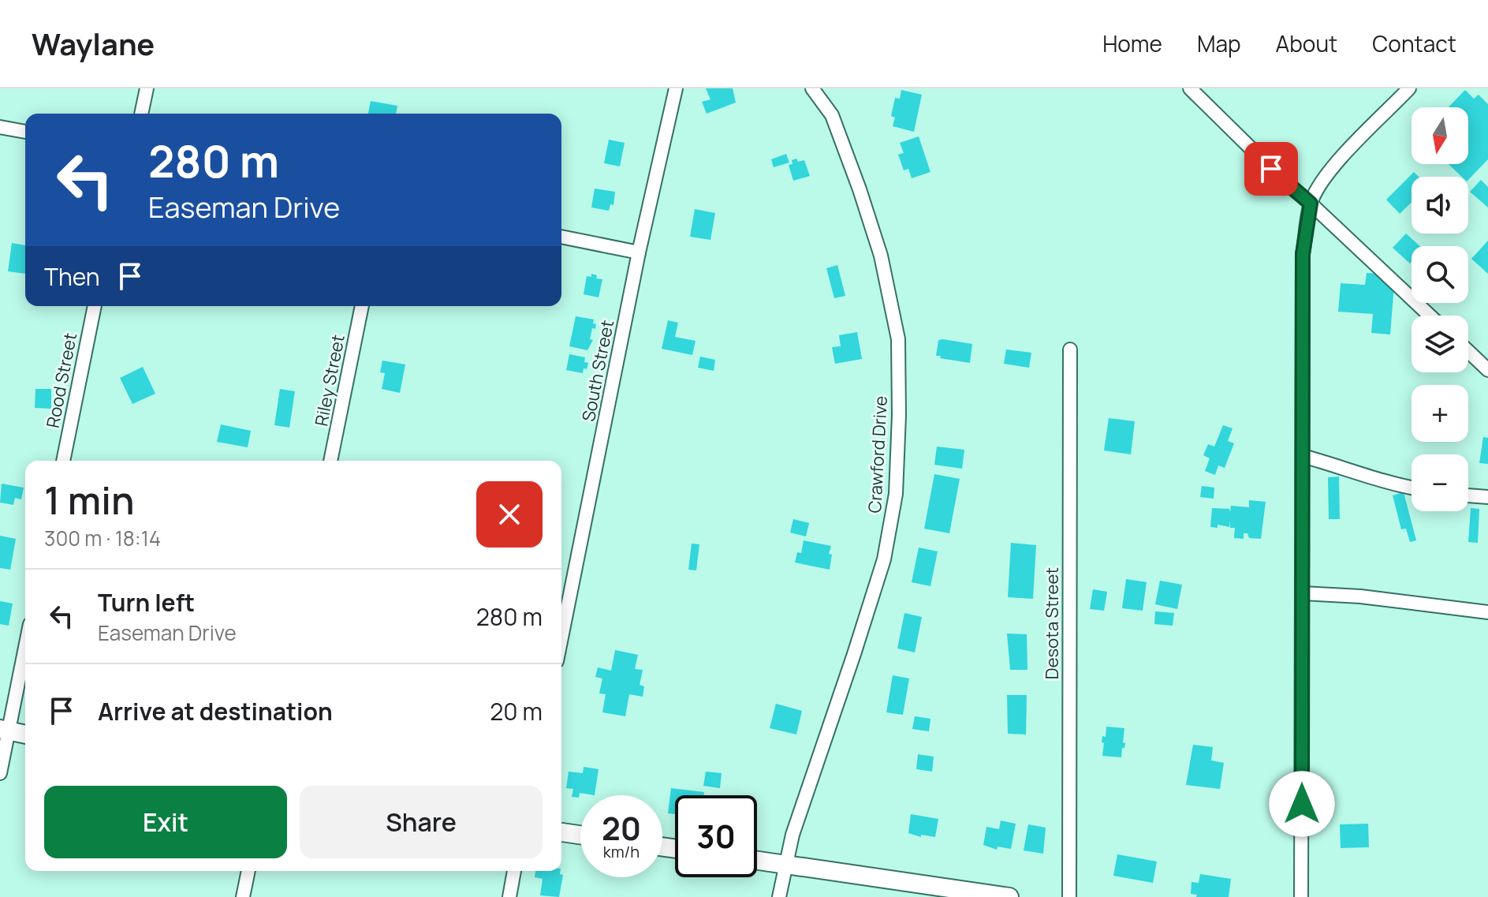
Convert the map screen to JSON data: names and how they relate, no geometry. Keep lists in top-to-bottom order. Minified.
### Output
{"streets":{"street":["South Street","Rood Street","Riley Street","Crawford Drive","Desota Street"]},"north":"bottom","page":{"header":"Waylane","nav":["Home","Map","About","Contact"],"map_buttons":["+","−"],"turn":["280 m","Easeman Drive"],"then":"Then","heading":["1 min","300 m · 18:14"],"list":[{"name":"Turn left","note":"Easeman Drive","value":"280 m"},{"name":"Arrive at destination","value":"20 m"}],"buttons":["Exit","Share"],"speed":"20 km/h","limit":"30"}}
